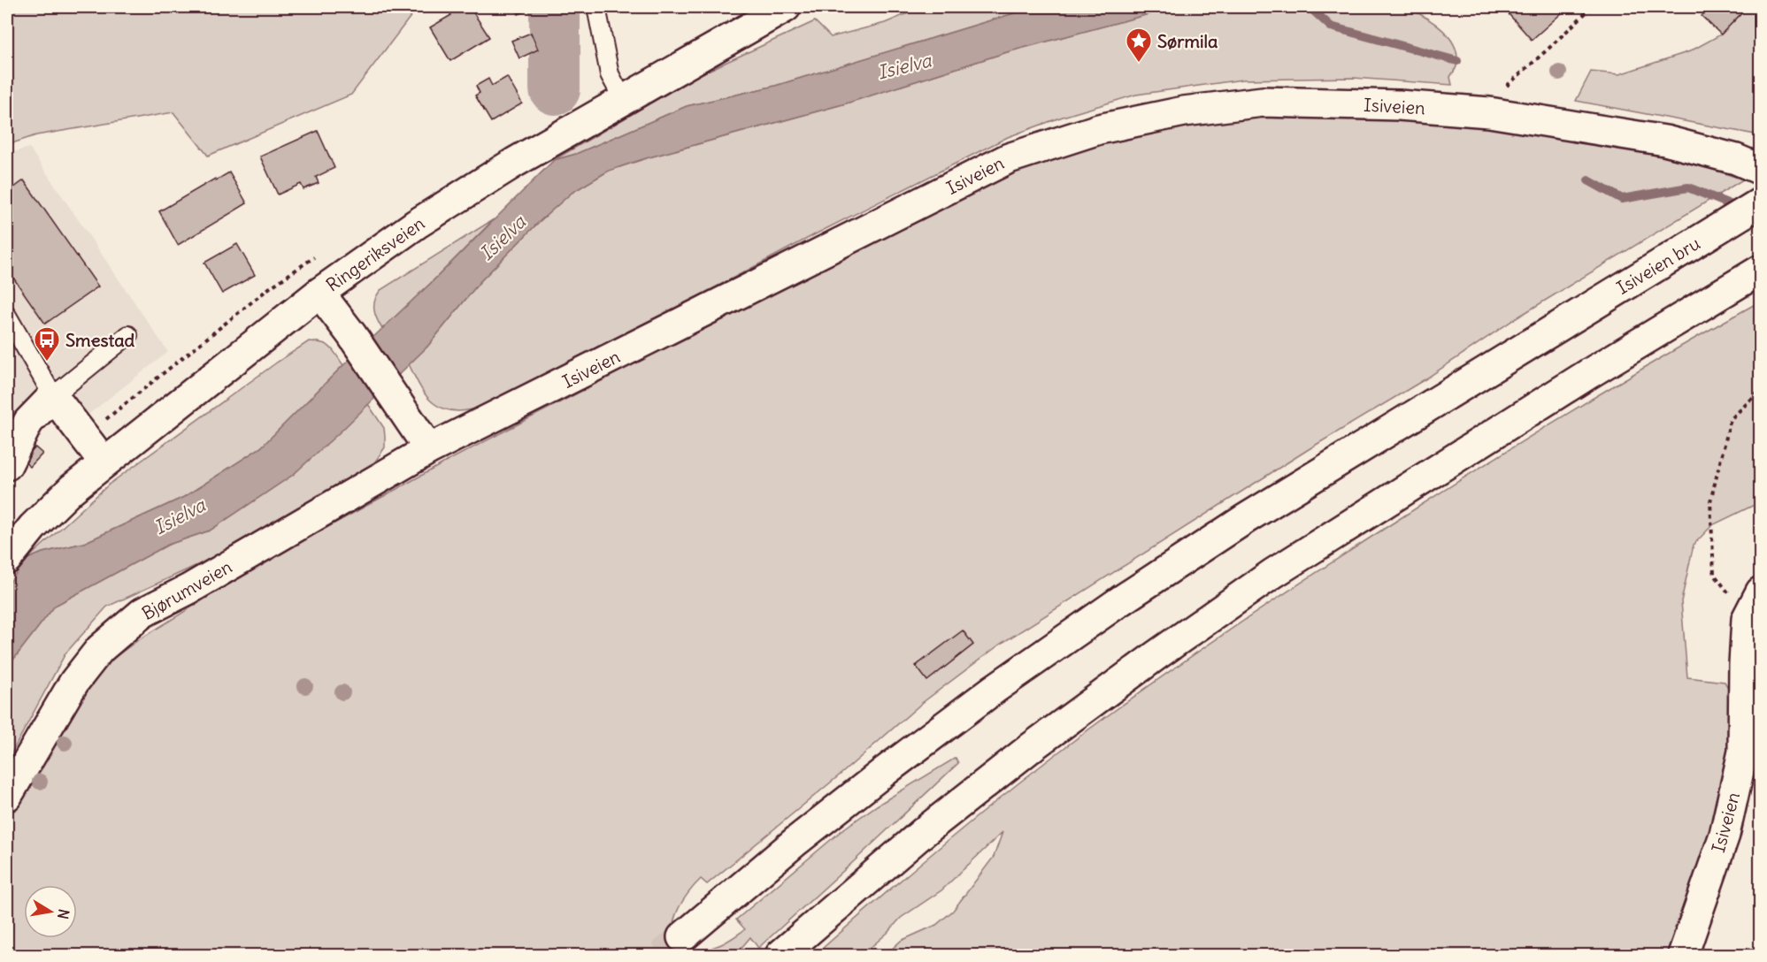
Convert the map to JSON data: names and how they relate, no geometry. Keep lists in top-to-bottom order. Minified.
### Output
{"streets":{"main road":["Isiveien","Ringeriksveien","Isiveien bru","Bjørumveien"]},"crossings":[["Isiveien","Bjørumveien"]],"water":["Isielva"],"places":{"place":["Sørmila"],"bus stop":["Smestad"]},"north":"right"}
